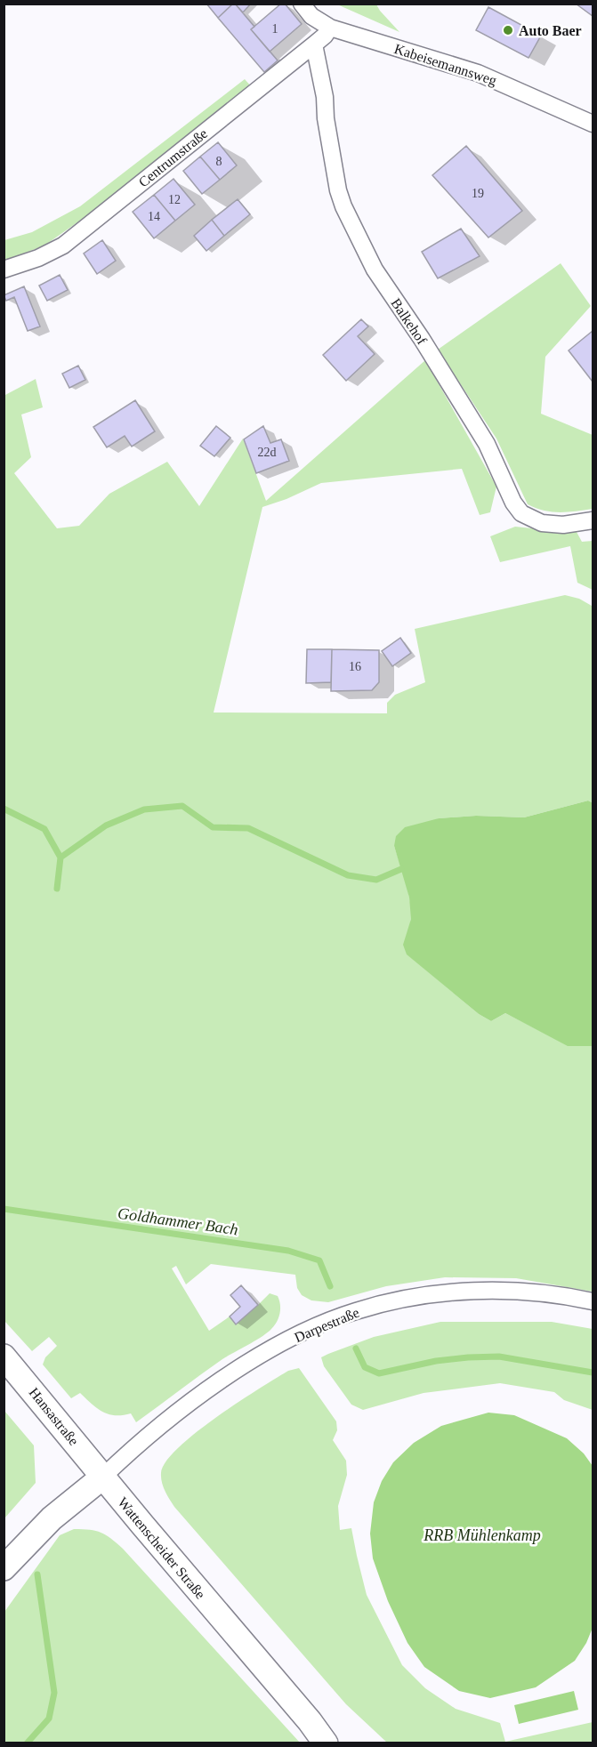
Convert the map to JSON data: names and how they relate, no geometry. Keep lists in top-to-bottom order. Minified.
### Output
{"streets":{"main road":["Hansastraße","Wattenscheider Straße"],"street":["Kabeisemannsweg","Centrumstraße","Balkehof","Darpestraße"]},"crossings":[["Kabeisemannsweg","Centrumstraße"],["Centrumstraße","Balkehof"],["Darpestraße","Hansastraße"],["Darpestraße","Wattenscheider Straße"],["Hansastraße","Wattenscheider Straße"]],"water":["Goldhammer Bach","RRB Mühlenkamp"],"places":["Auto Baer"],"house_numbers":["1","8","19","12","14","22d","16"]}
